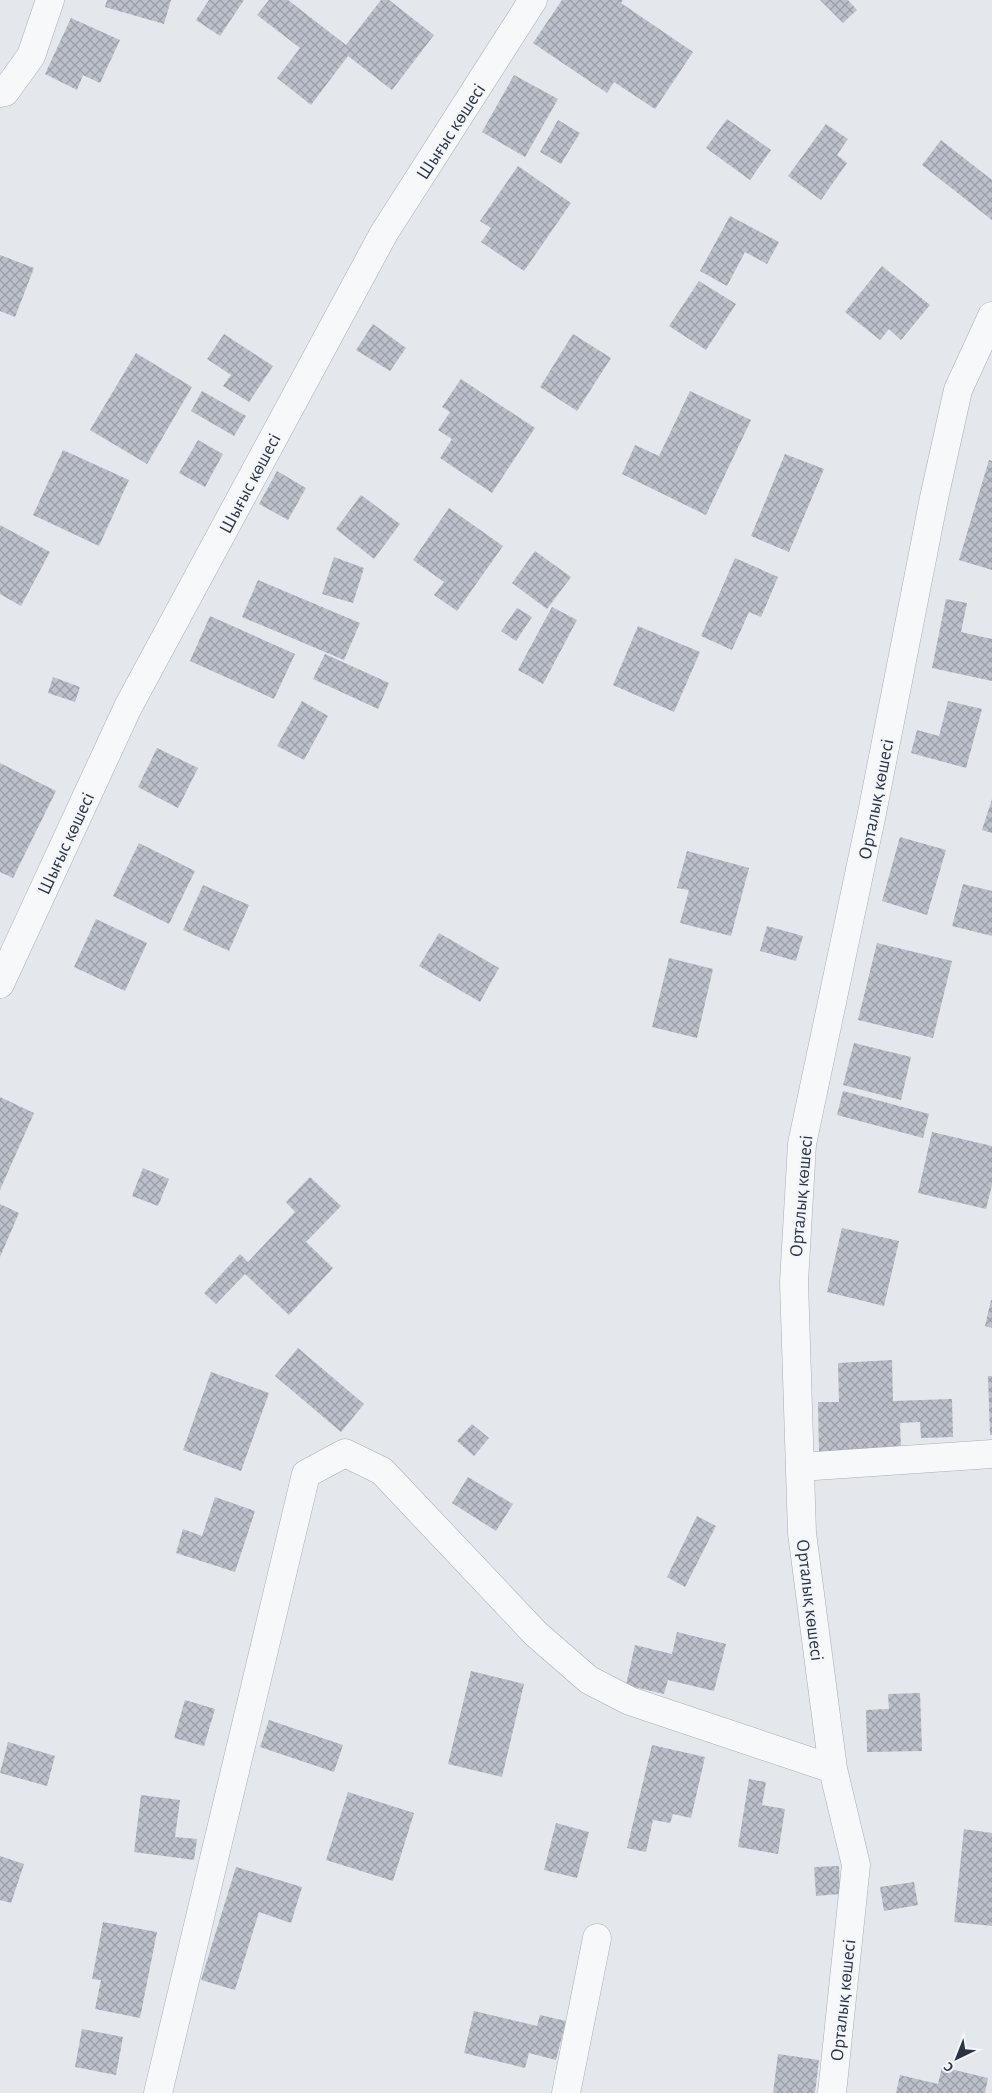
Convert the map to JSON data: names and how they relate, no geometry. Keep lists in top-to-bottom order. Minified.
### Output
{"streets":{"street":["Шығыс көшесі","Орталық көшесі"]},"north":"bottom left"}
